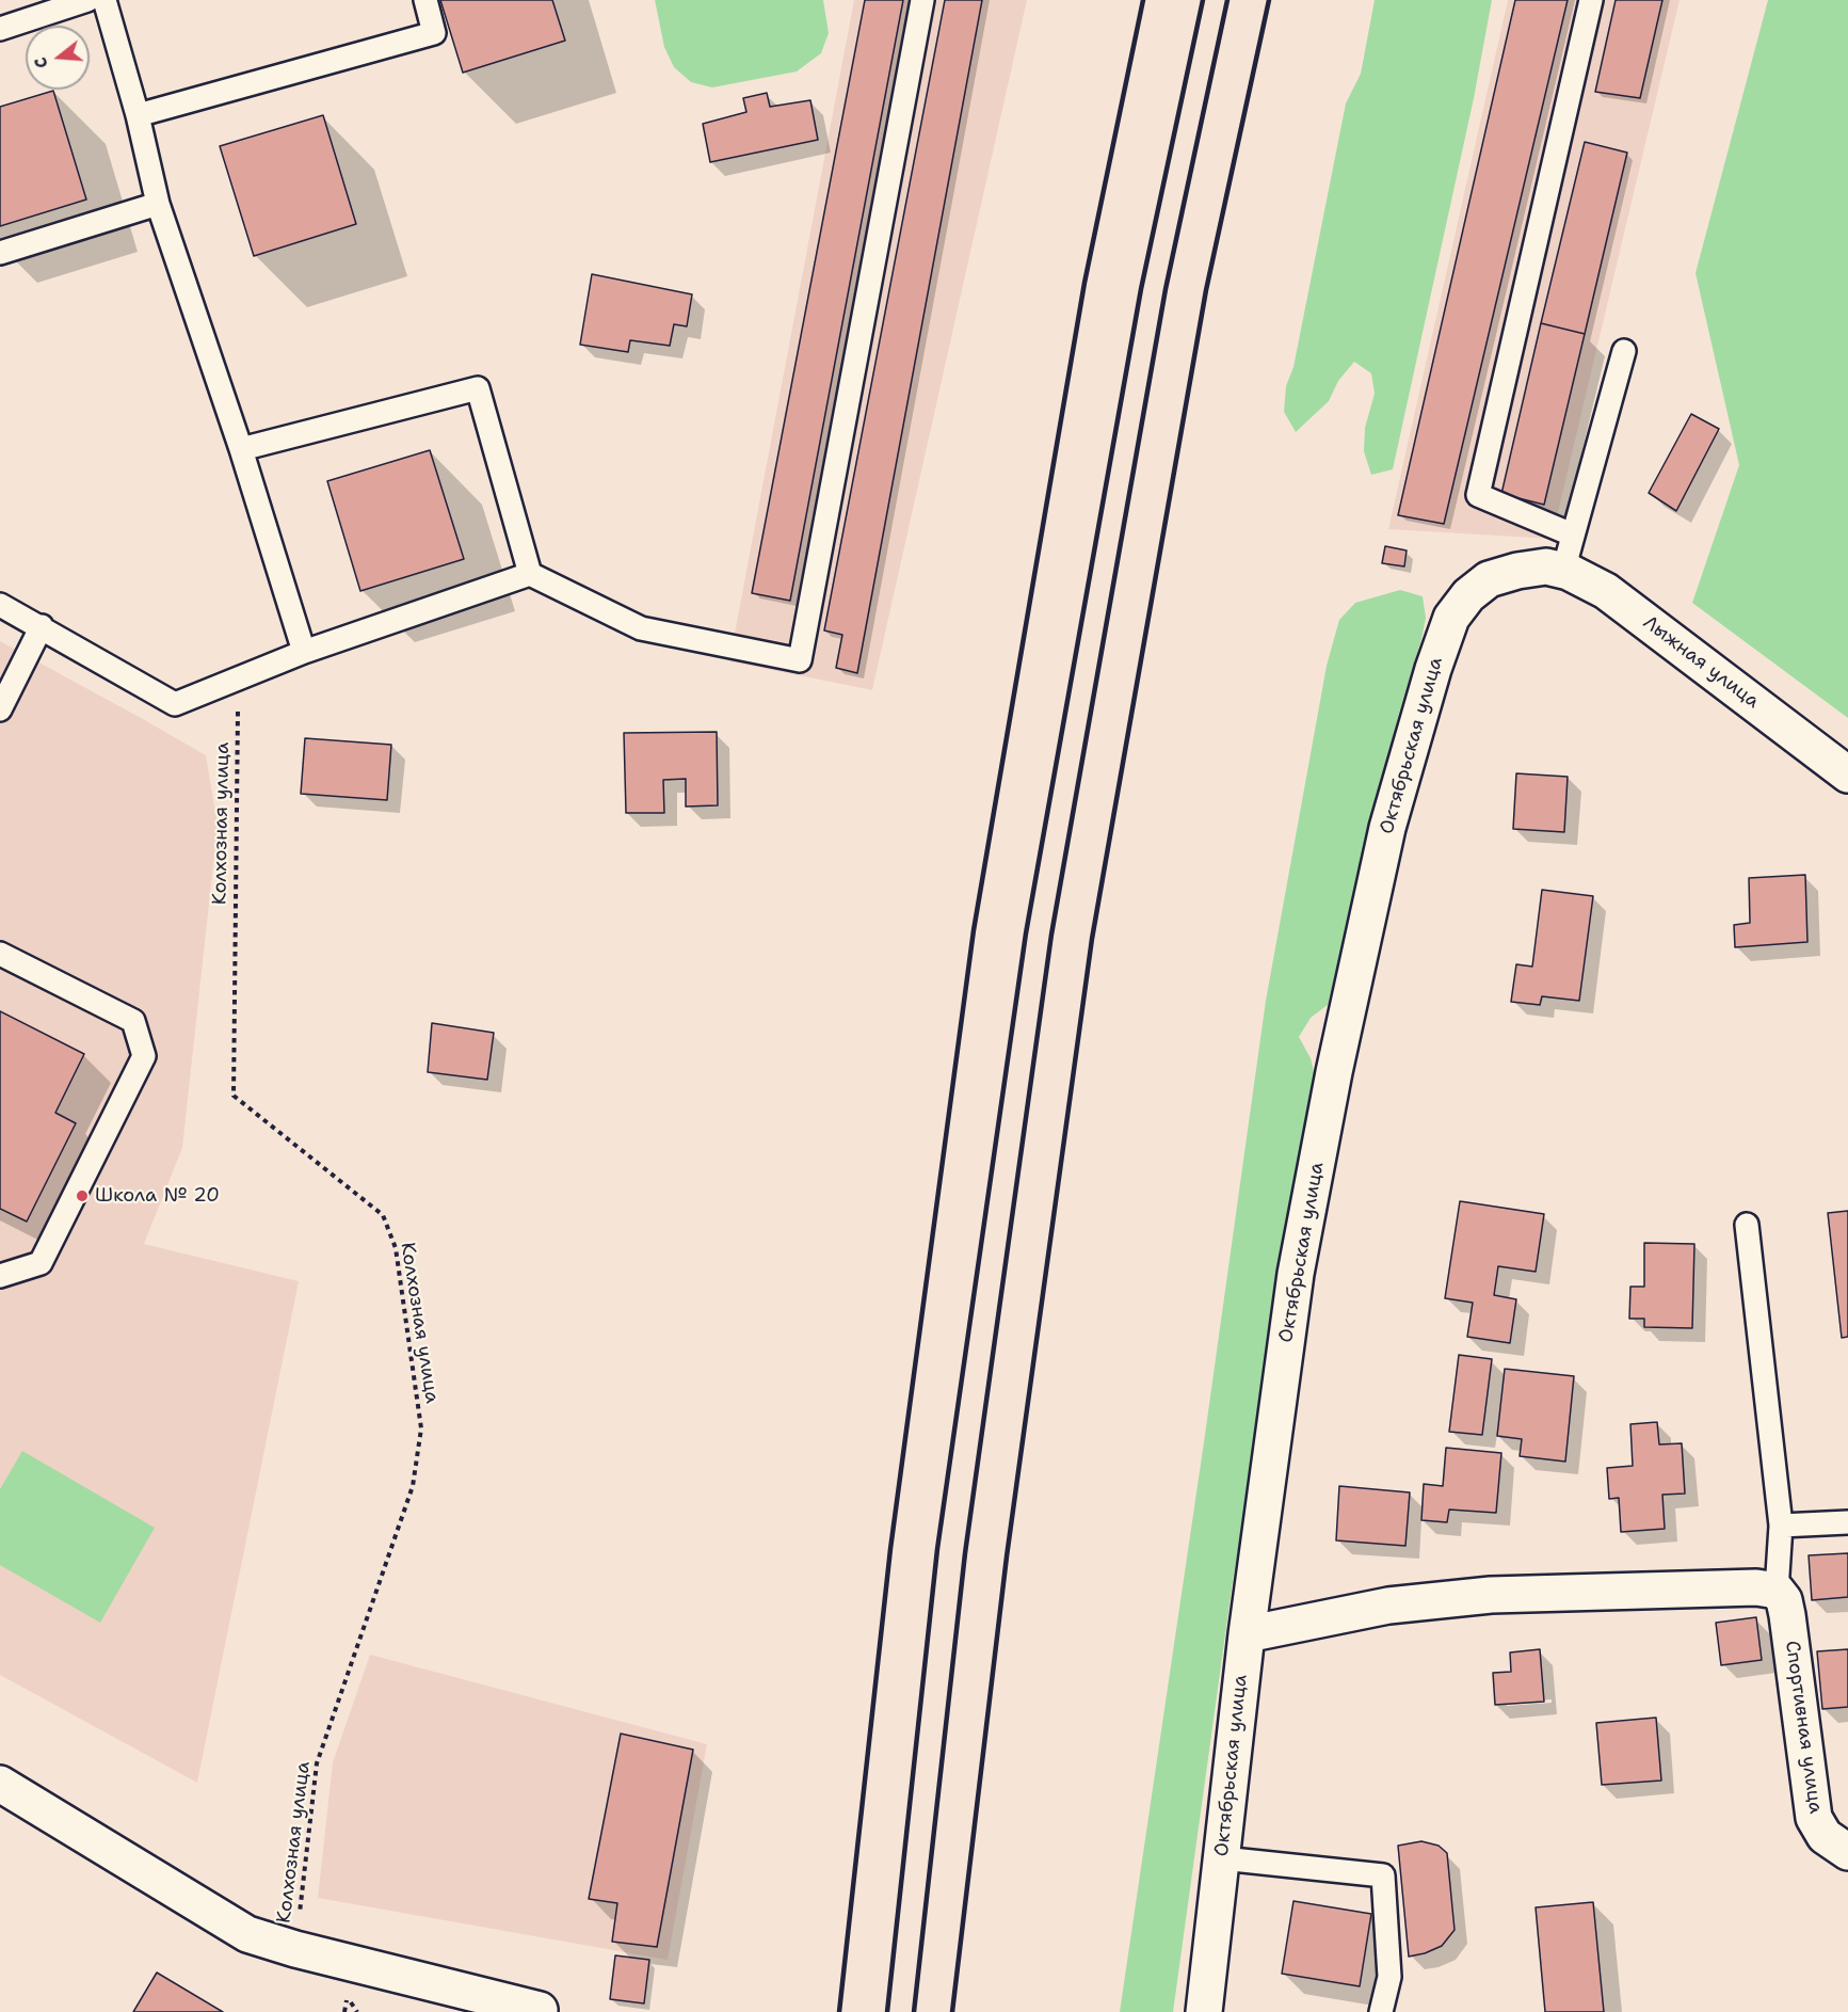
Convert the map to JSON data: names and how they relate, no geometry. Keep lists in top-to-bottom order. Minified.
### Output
{"streets":{"street":["Лыжная улица","Октябрьская улица","Спортивная улица"],"path":["Колхозная улица"]},"crossings":[["Лыжная улица","Октябрьская улица"]],"places":["Школа № 20"],"north":"left"}
